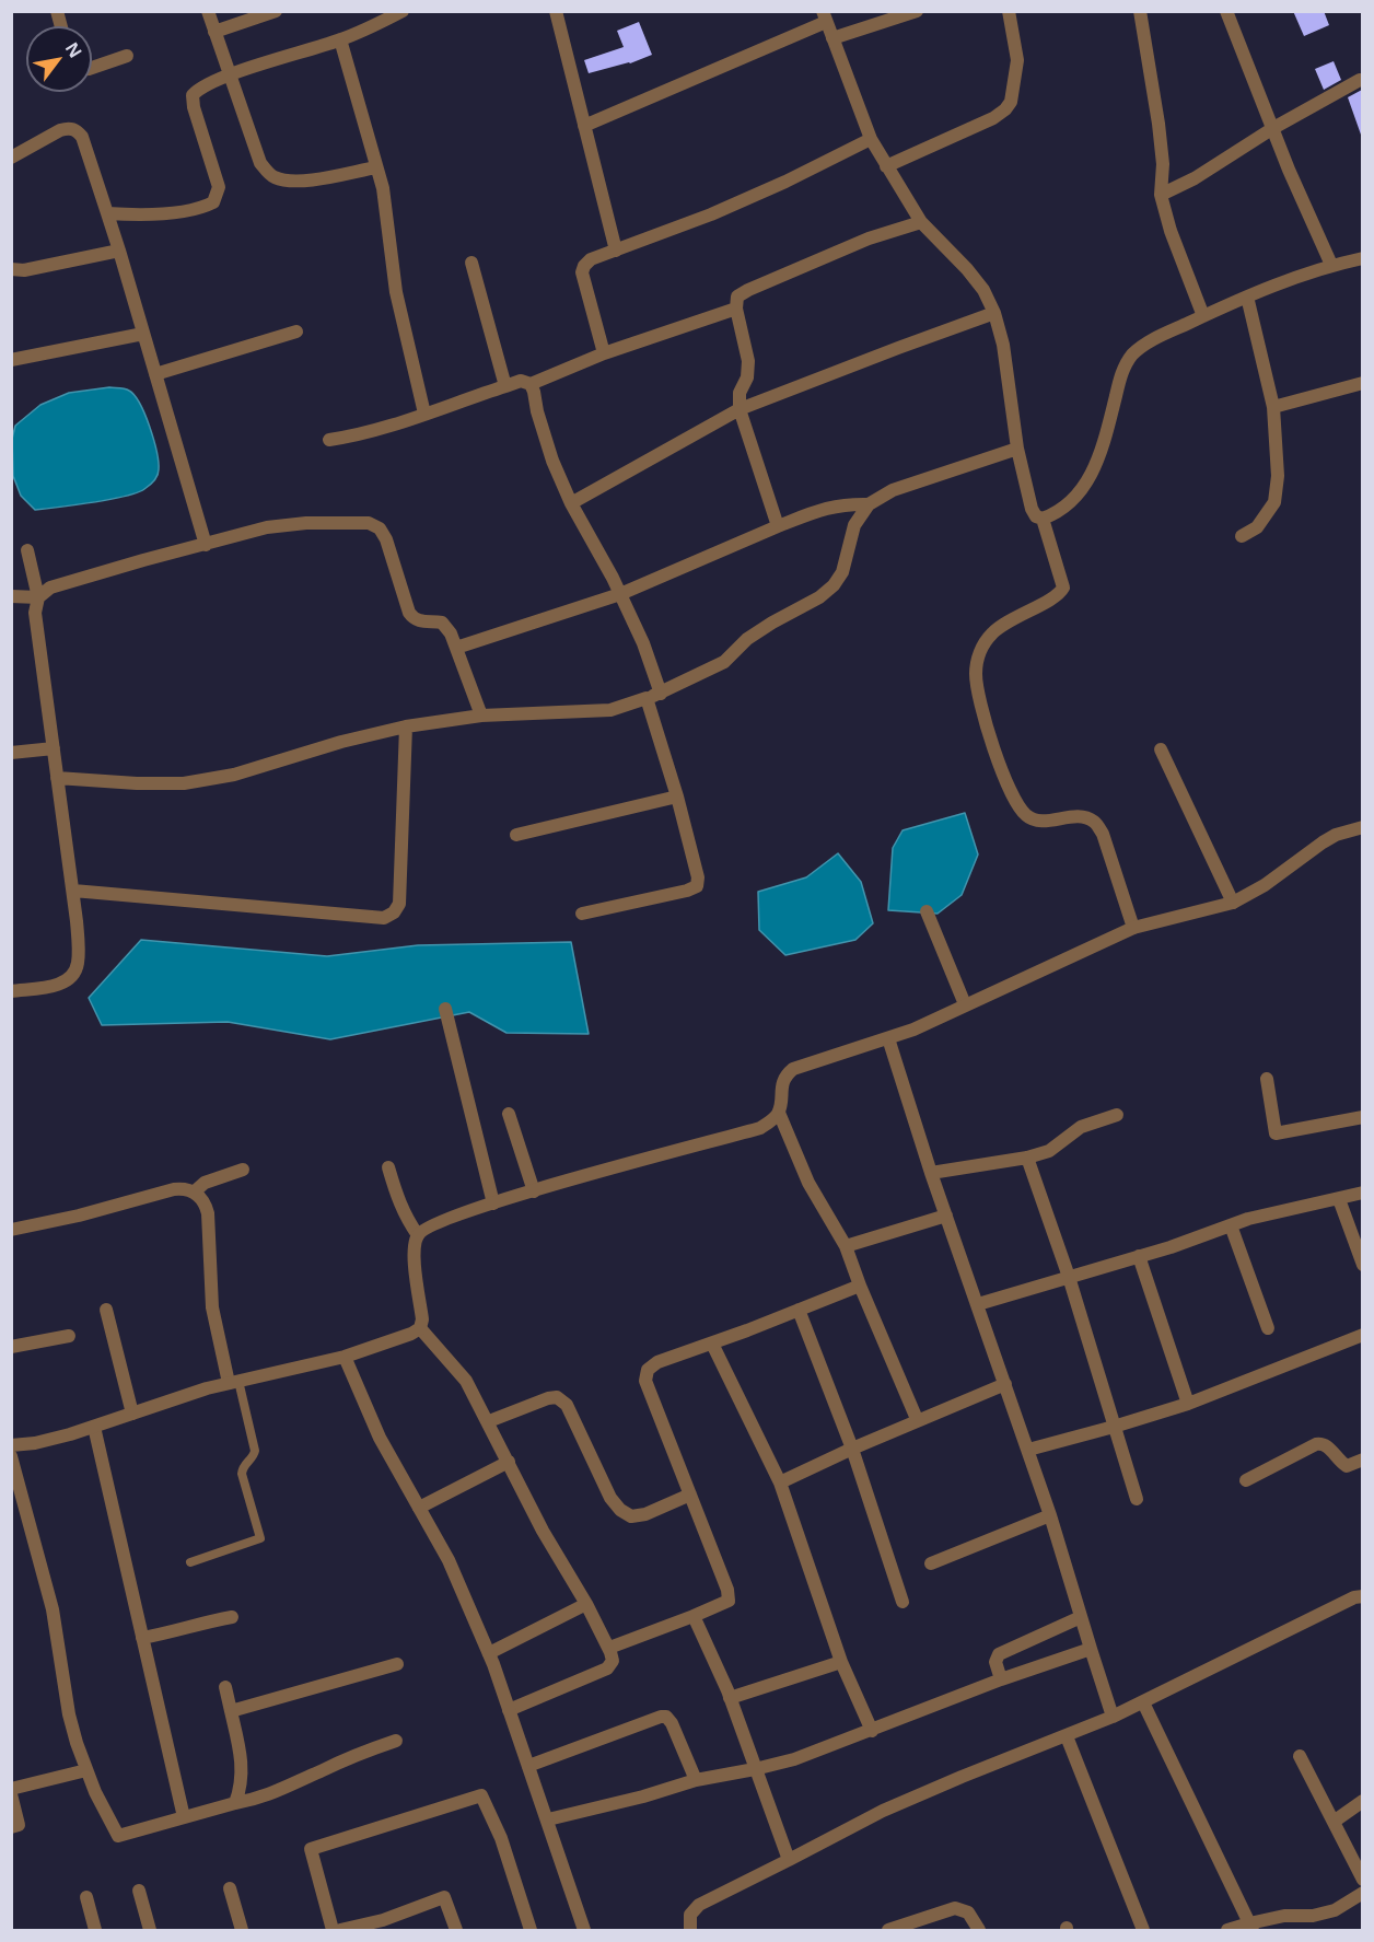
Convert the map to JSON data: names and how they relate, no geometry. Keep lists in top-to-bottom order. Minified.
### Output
{"north":"top right"}
